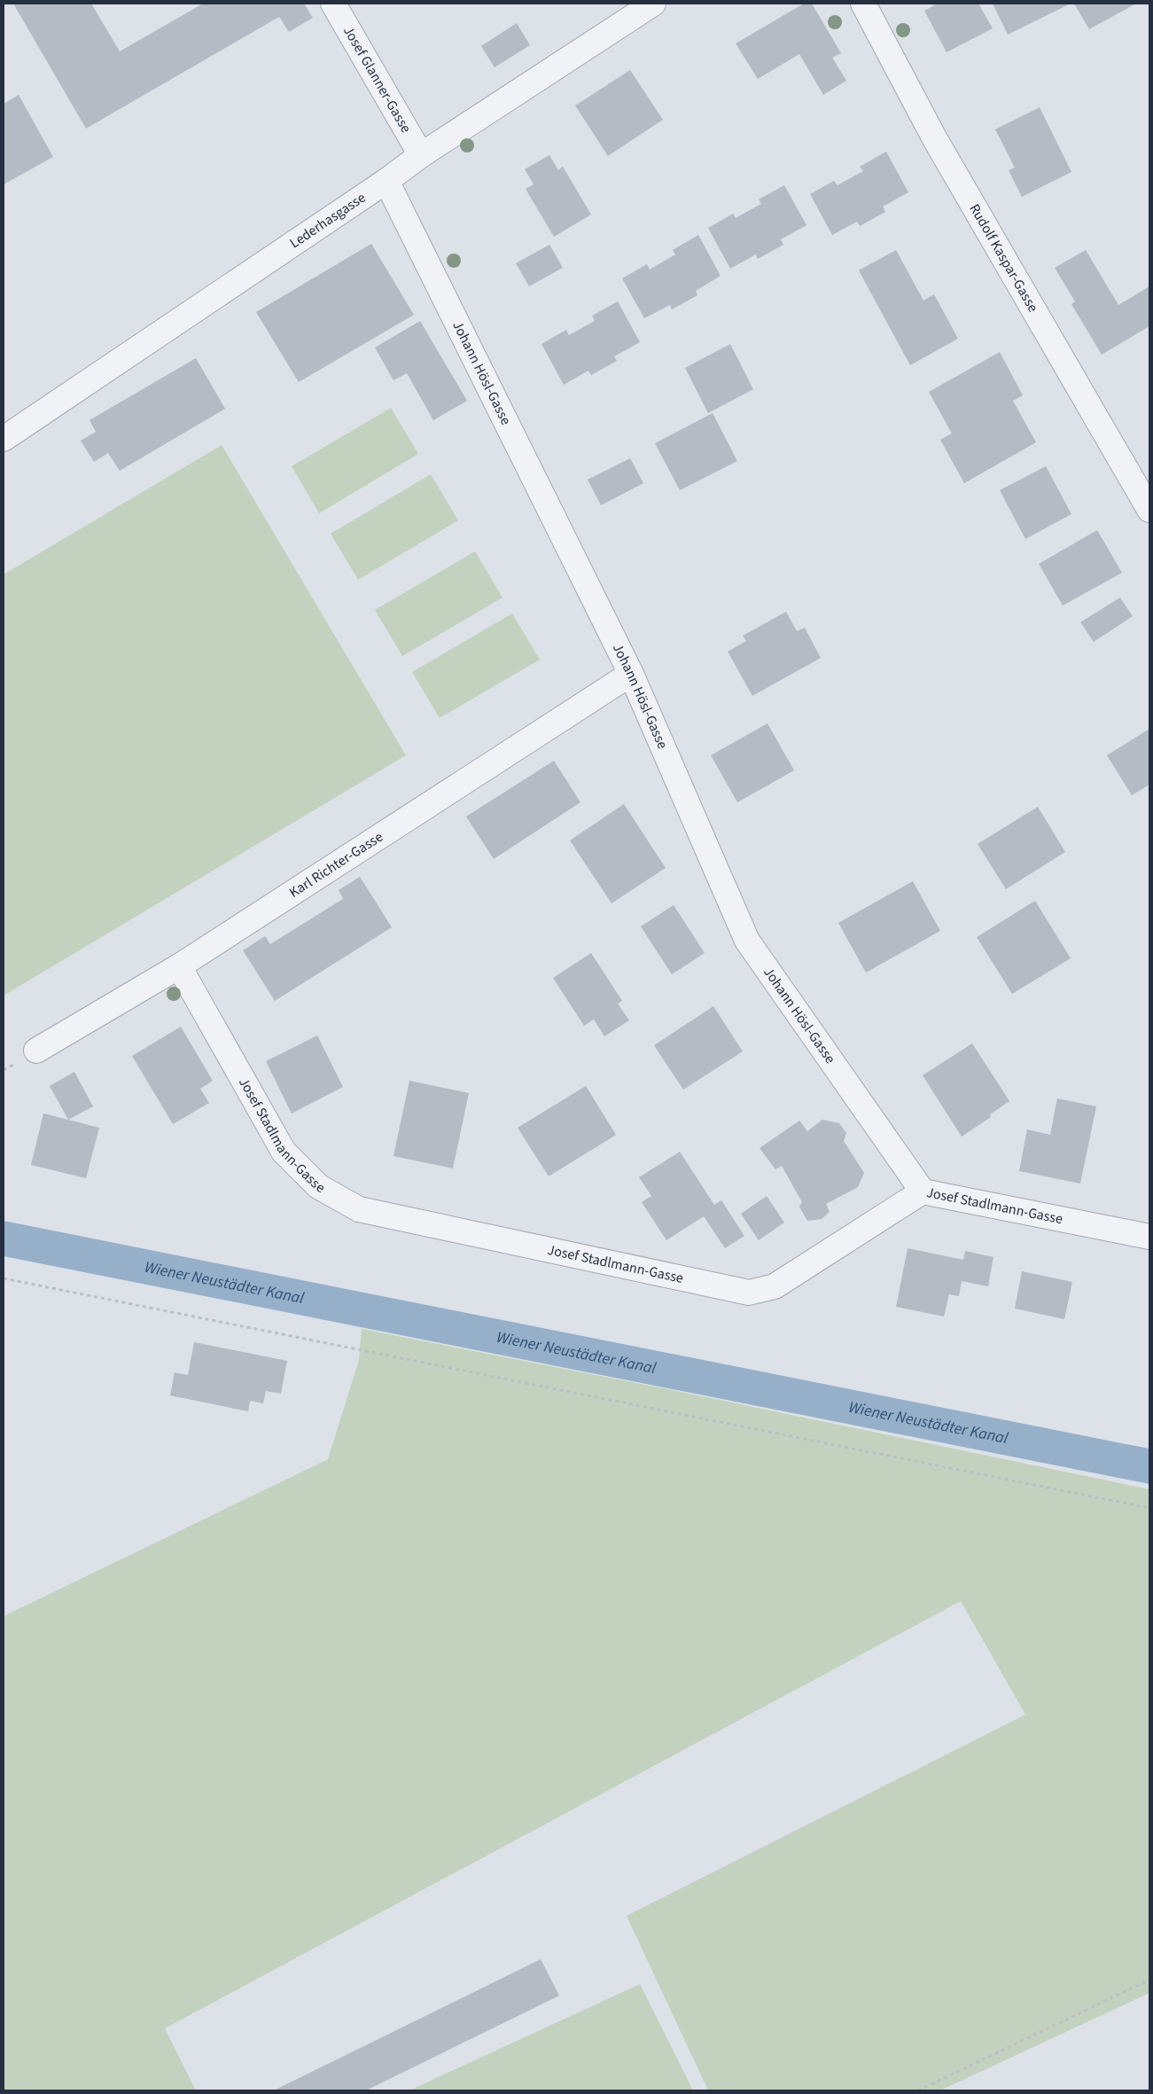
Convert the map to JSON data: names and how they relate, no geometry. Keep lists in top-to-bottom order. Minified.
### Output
{"streets":{"street":["Josef Glanner-Gasse","Lederhasgasse","Rudolf Kaspar-Gasse","Johann Hösl-Gasse","Karl Richter-Gasse","Josef Stadlmann-Gasse"]},"crossings":[["Josef Glanner-Gasse","Lederhasgasse"],["Lederhasgasse","Johann Hösl-Gasse"],["Johann Hösl-Gasse","Karl Richter-Gasse"],["Johann Hösl-Gasse","Josef Stadlmann-Gasse"],["Karl Richter-Gasse","Josef Stadlmann-Gasse"]],"water":["Wiener Neustädter Kanal"]}
